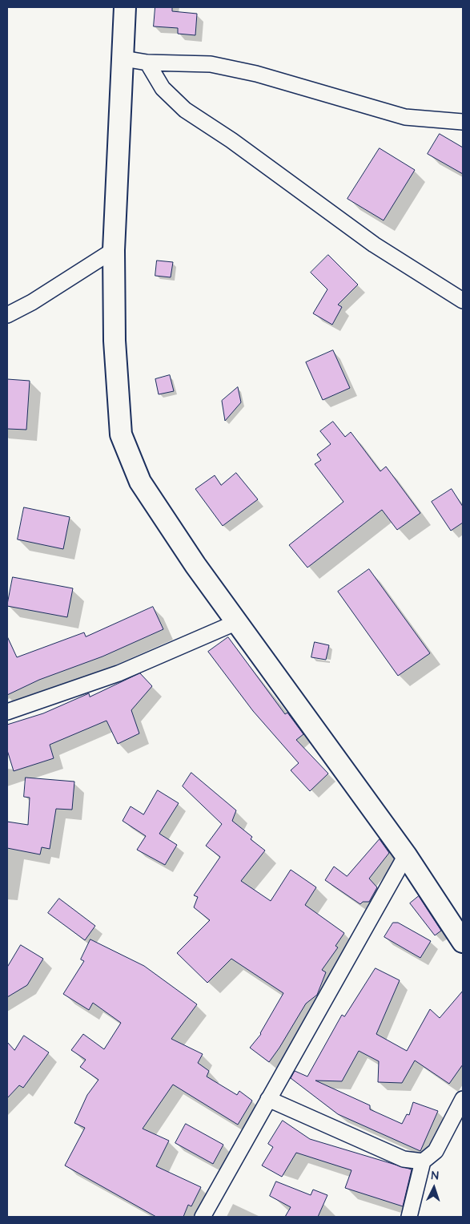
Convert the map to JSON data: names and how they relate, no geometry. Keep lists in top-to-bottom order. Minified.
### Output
{"north":"top"}
